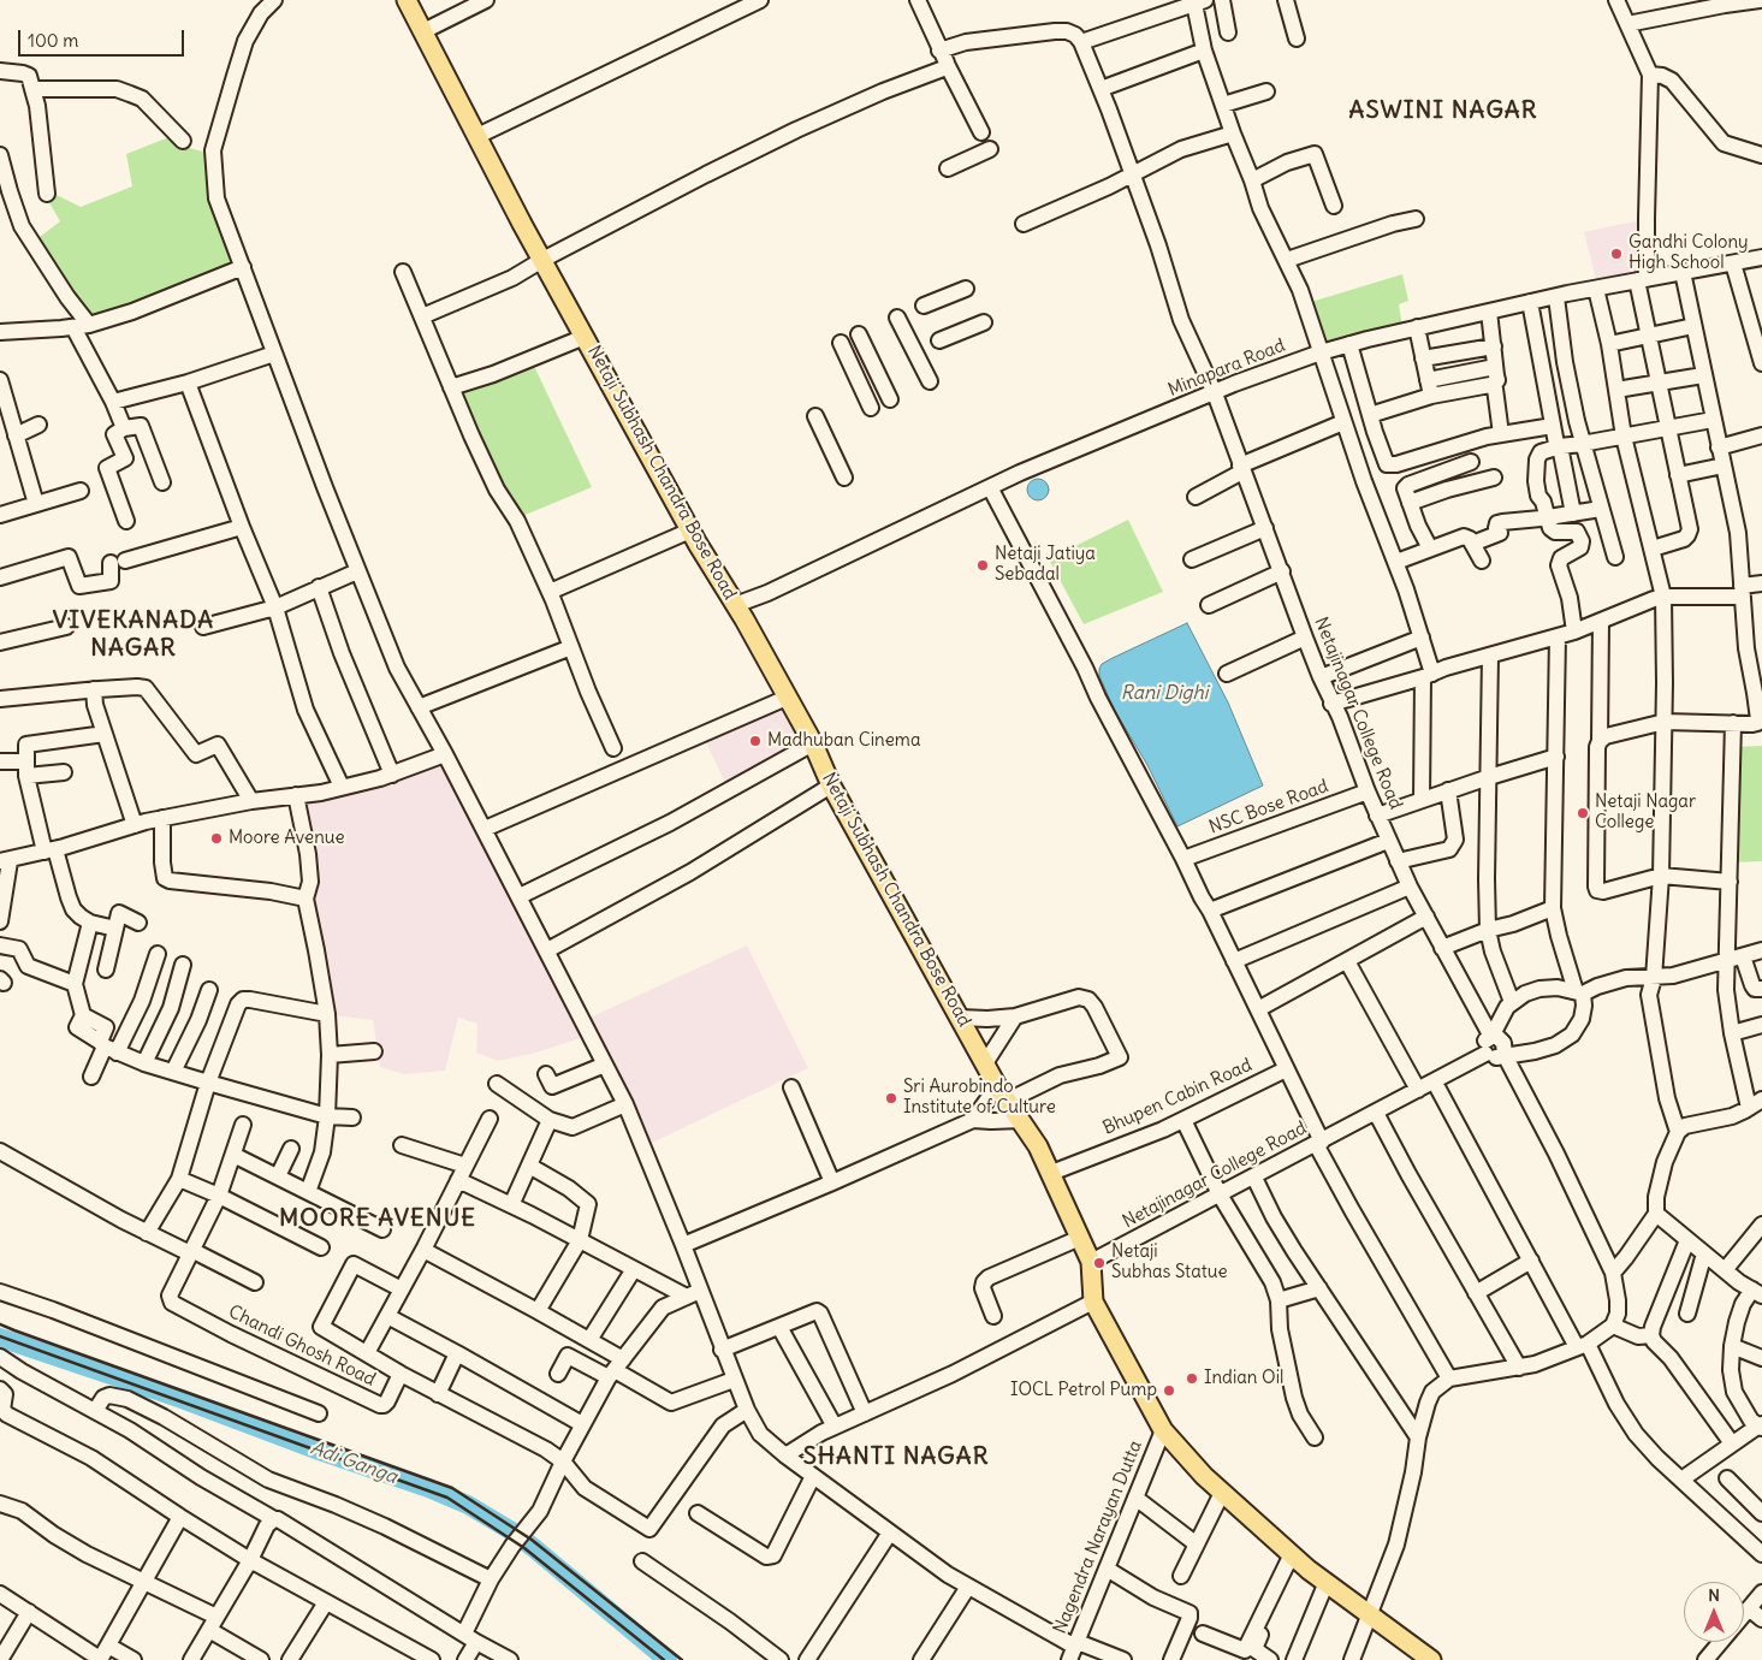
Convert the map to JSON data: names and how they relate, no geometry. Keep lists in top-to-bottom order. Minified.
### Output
{"streets":{"main road":["Netaji Subhash Chandra Bose Road"],"street":["Minapara Road","Netajinagar College Road","NSC Bose Road","Bhupen Cabin Road","Chandi Ghosh Road","Nagendra Narayan Dutta"]},"crossings":[["Minapara Road","Netaji Subhash Chandra Bose Road"],["Minapara Road","Netajinagar College Road"],["Netaji Subhash Chandra Bose Road","Netajinagar College Road"],["Netaji Subhash Chandra Bose Road","Bhupen Cabin Road"],["Netaji Subhash Chandra Bose Road","Nagendra Narayan Dutta"],["Netajinagar College Road","NSC Bose Road"]],"districts":["ASWINI NAGAR","VIVEKANADA NAGAR","MOORE AVENUE","SHANTI NAGAR"],"water":["Rani Dighi","Adi Ganga"],"places":["Gandhi Colony High School","Netaji Jatiya Sebadal","Madhuban Cinema","Netaji Nagar College","Moore Avenue","Sri Aurobindo Institute of Culture","Netaji Subhas Statue","Indian Oil","IOCL Petrol Pump"],"scale_bar":"100 m","north":"top"}
